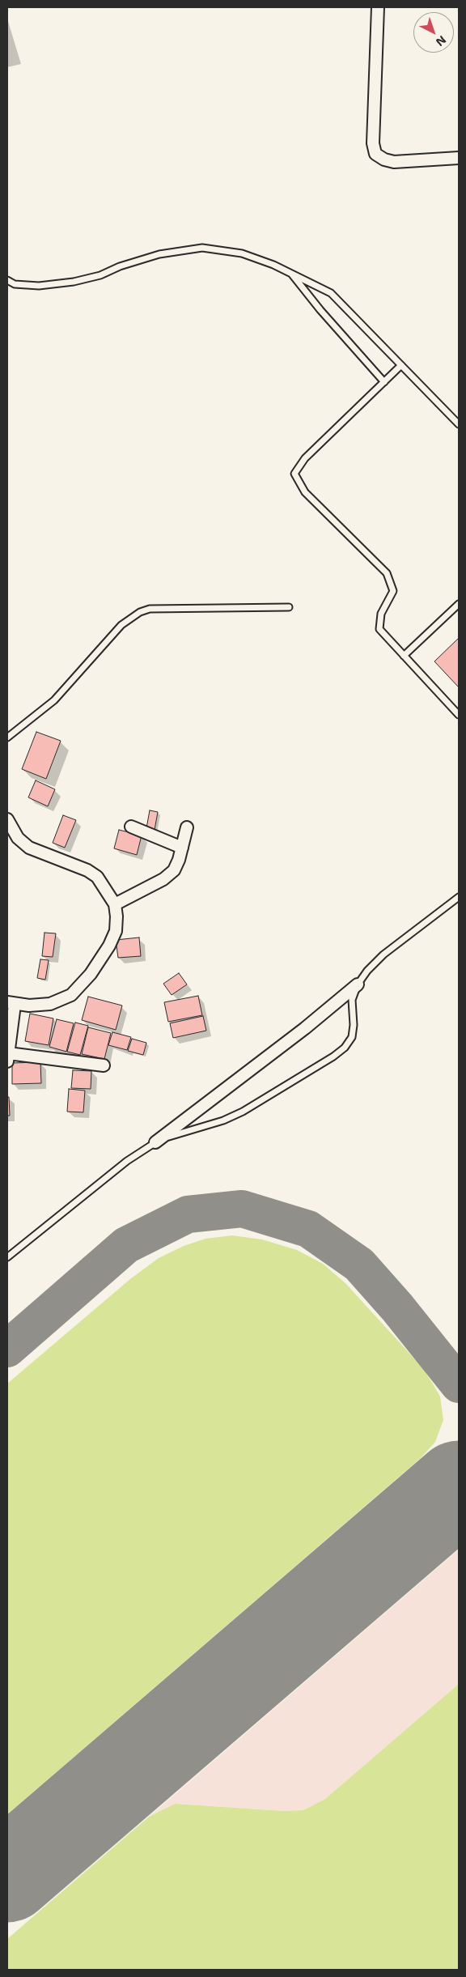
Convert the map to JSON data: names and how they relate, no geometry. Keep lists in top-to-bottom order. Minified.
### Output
{"north":"bottom right"}
